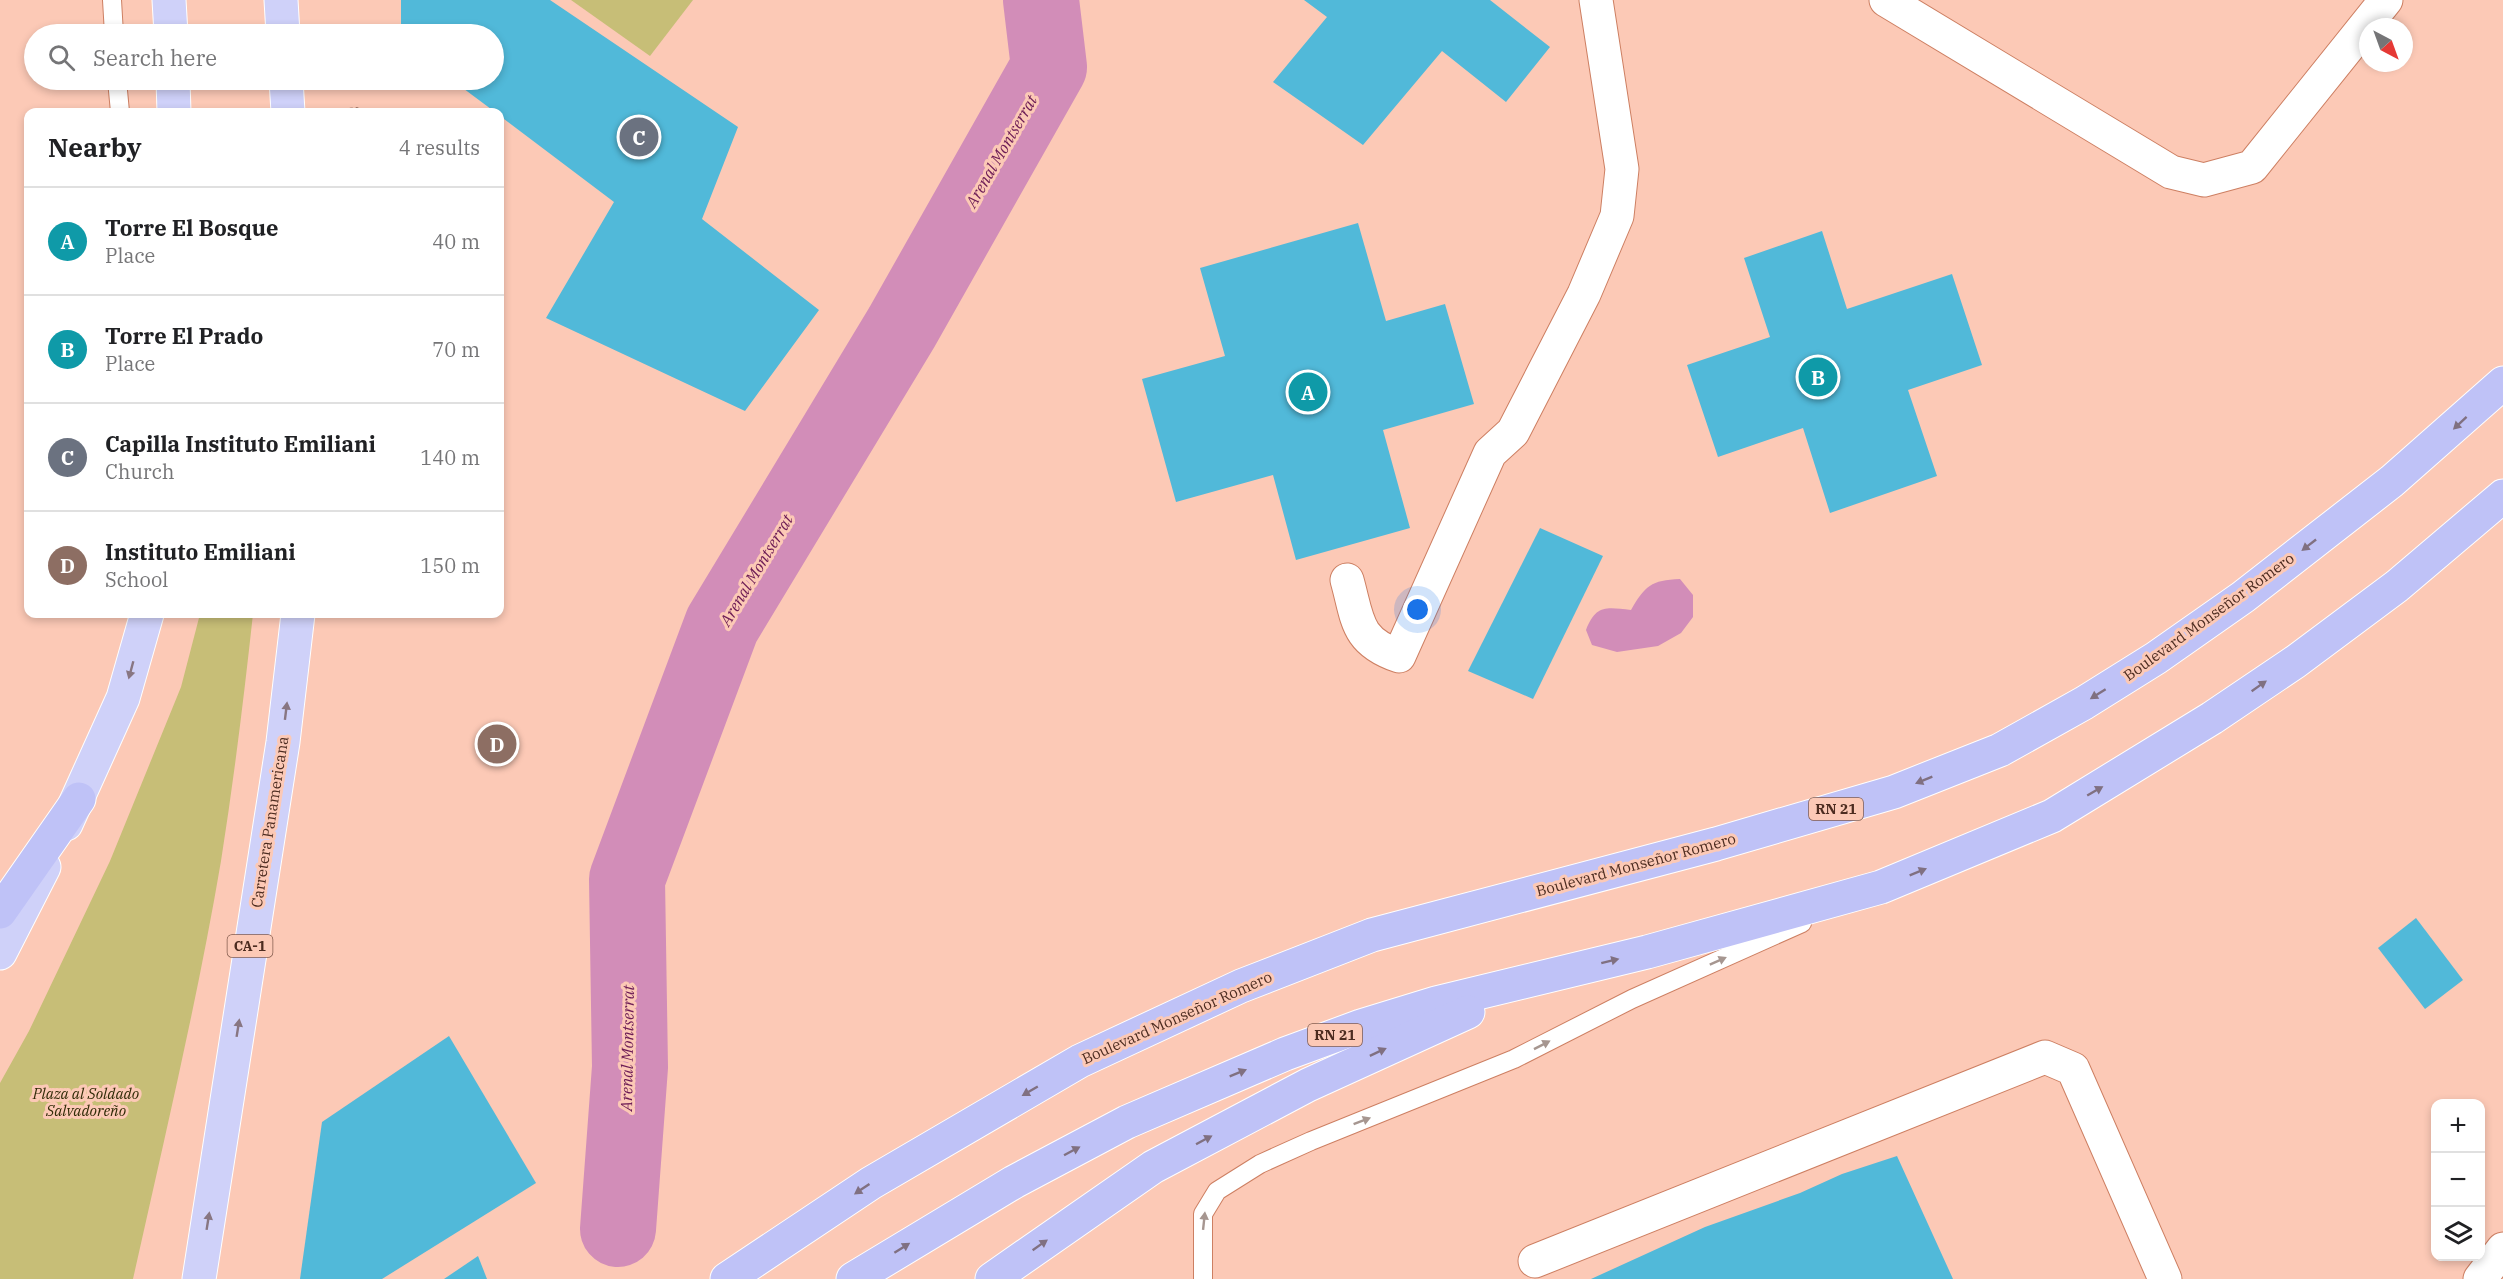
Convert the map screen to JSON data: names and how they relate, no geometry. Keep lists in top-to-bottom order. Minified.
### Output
{"streets":{"highway":["Boulevard Monseñor Romero","RN 21"],"main road":["Carretera Panamericana","CA-1"]},"water":["Arenal Montserrat"],"parks":["Plaza al Soldado Salvadoreño"],"north":"bottom right","page":{"search":"Search here","heading":["Nearby","4 results"],"pins":["C","B","A","D"],"list":[{"mark":"A","name":"Torre El Bosque","note":"Place","value":"40 m"},{"mark":"B","name":"Torre El Prado","note":"Place","value":"70 m"},{"mark":"C","name":"Capilla Instituto Emiliani","note":"Church","value":"140 m"},{"mark":"D","name":"Instituto Emiliani","note":"School","value":"150 m"}],"map_buttons":["+","−"]}}
